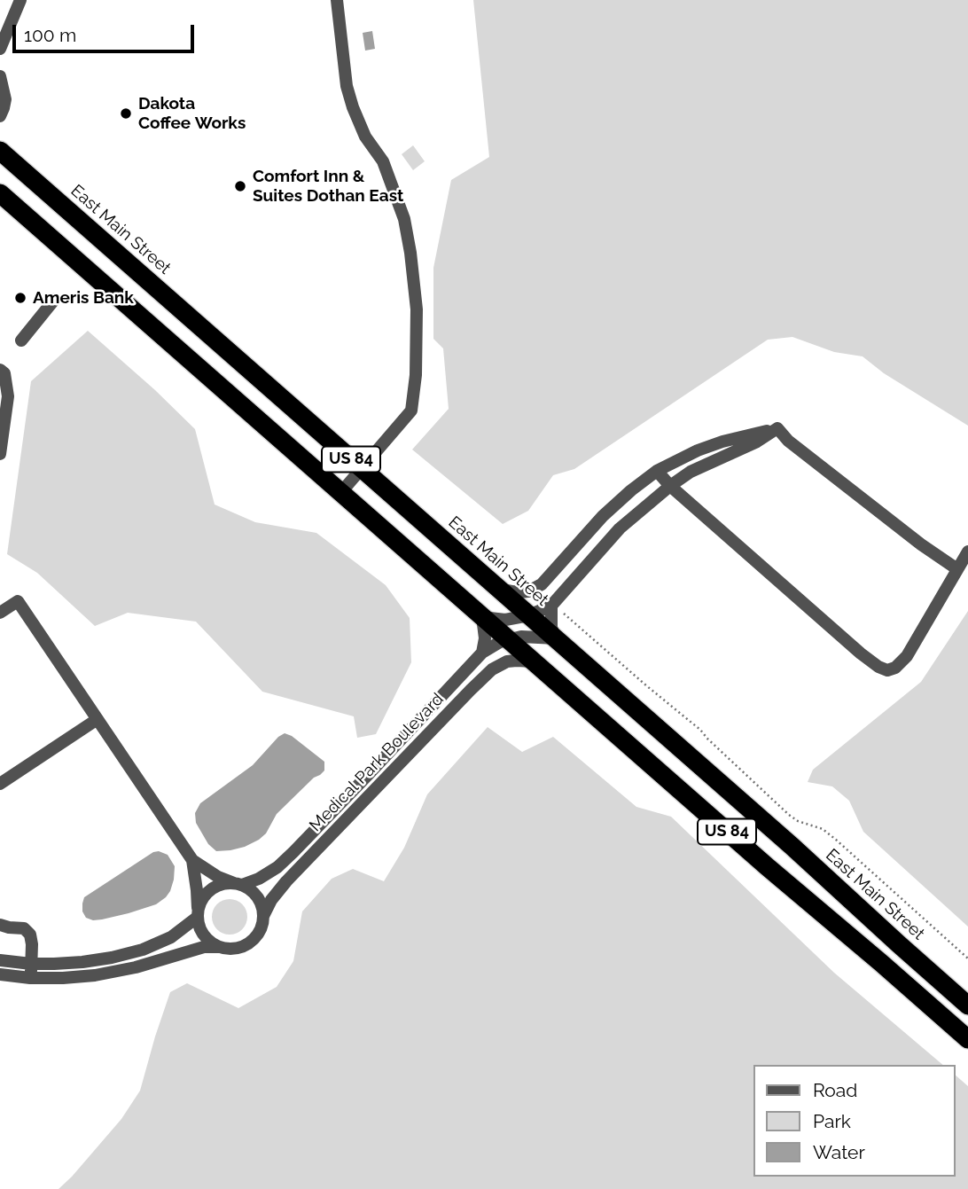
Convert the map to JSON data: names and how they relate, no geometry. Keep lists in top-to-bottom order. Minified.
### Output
{"streets":{"highway":["East Main Street","US 84"],"street":["Medical Park Boulevard"]},"crossings":[["East Main Street","Medical Park Boulevard"],["US 84","Medical Park Boulevard"]],"places":["Dakota Coffee Works","Comfort Inn & Suites Dothan East","Ameris Bank"],"legend":["Road","Park","Water"],"scale_bar":"100 m"}
